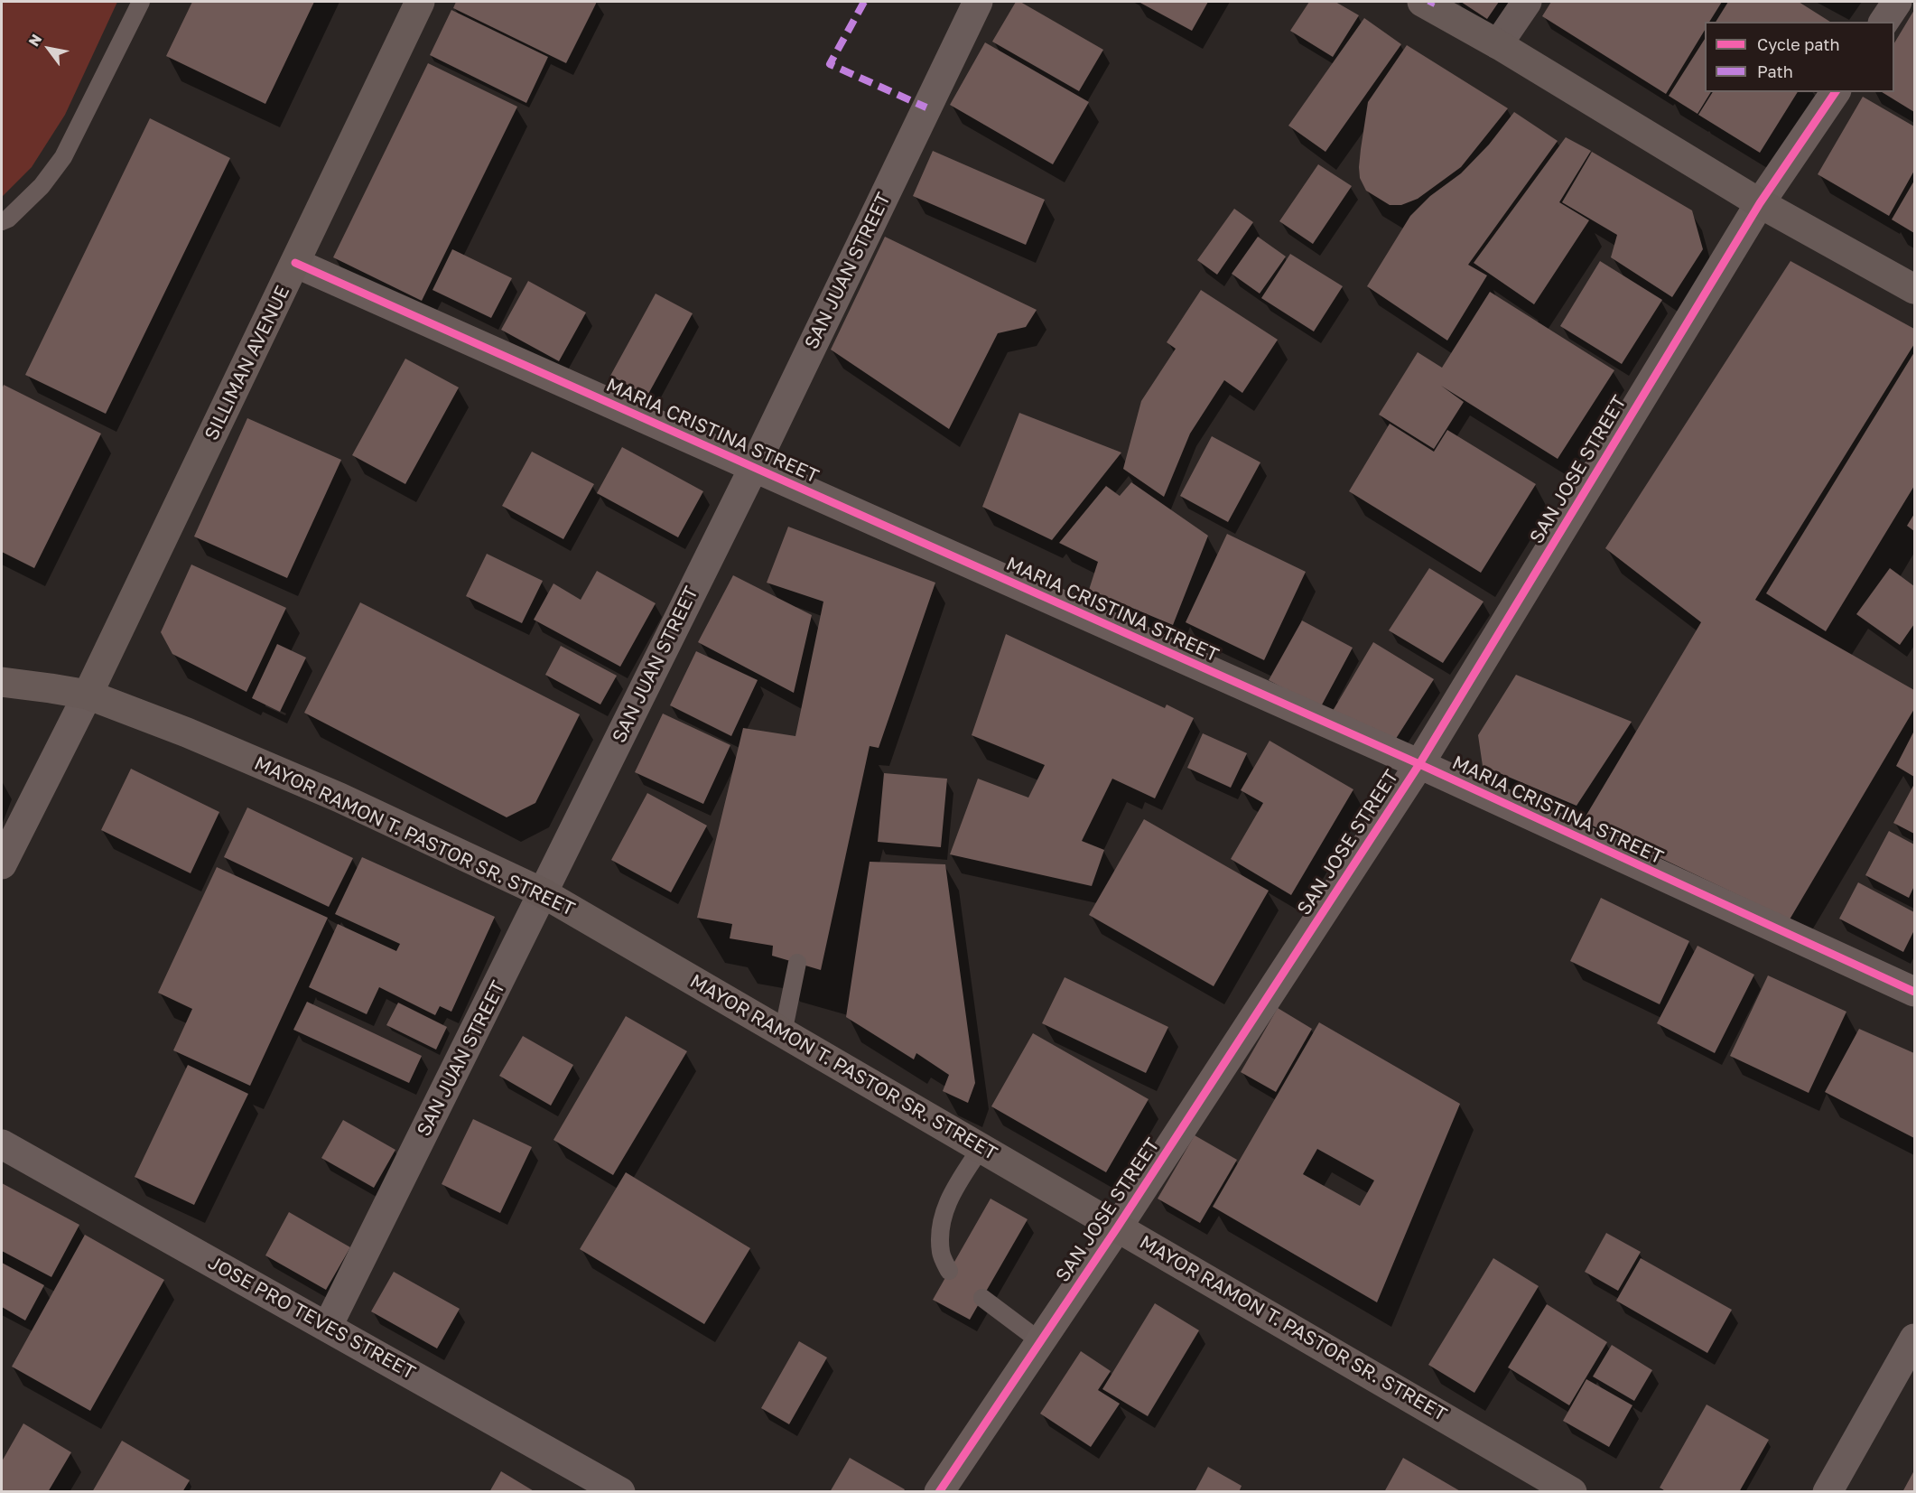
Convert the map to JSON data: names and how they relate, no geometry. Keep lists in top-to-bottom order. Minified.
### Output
{"streets":{"main road":["SILLIMAN AVENUE","MAYOR RAMON T. PASTOR SR. STREET"],"street":["SAN JUAN STREET","MARIA CRISTINA STREET","SAN JOSE STREET","JOSE PRO TEVES STREET"]},"crossings":[["SAN JUAN STREET","MARIA CRISTINA STREET"],["SAN JUAN STREET","MAYOR RAMON T. PASTOR SR. STREET"],["SAN JUAN STREET","JOSE PRO TEVES STREET"],["SILLIMAN AVENUE","MARIA CRISTINA STREET"],["SILLIMAN AVENUE","MAYOR RAMON T. PASTOR SR. STREET"],["MARIA CRISTINA STREET","SAN JOSE STREET"],["SAN JOSE STREET","MAYOR RAMON T. PASTOR SR. STREET"]],"legend":["Cycle path","Path"],"north":"top left"}
